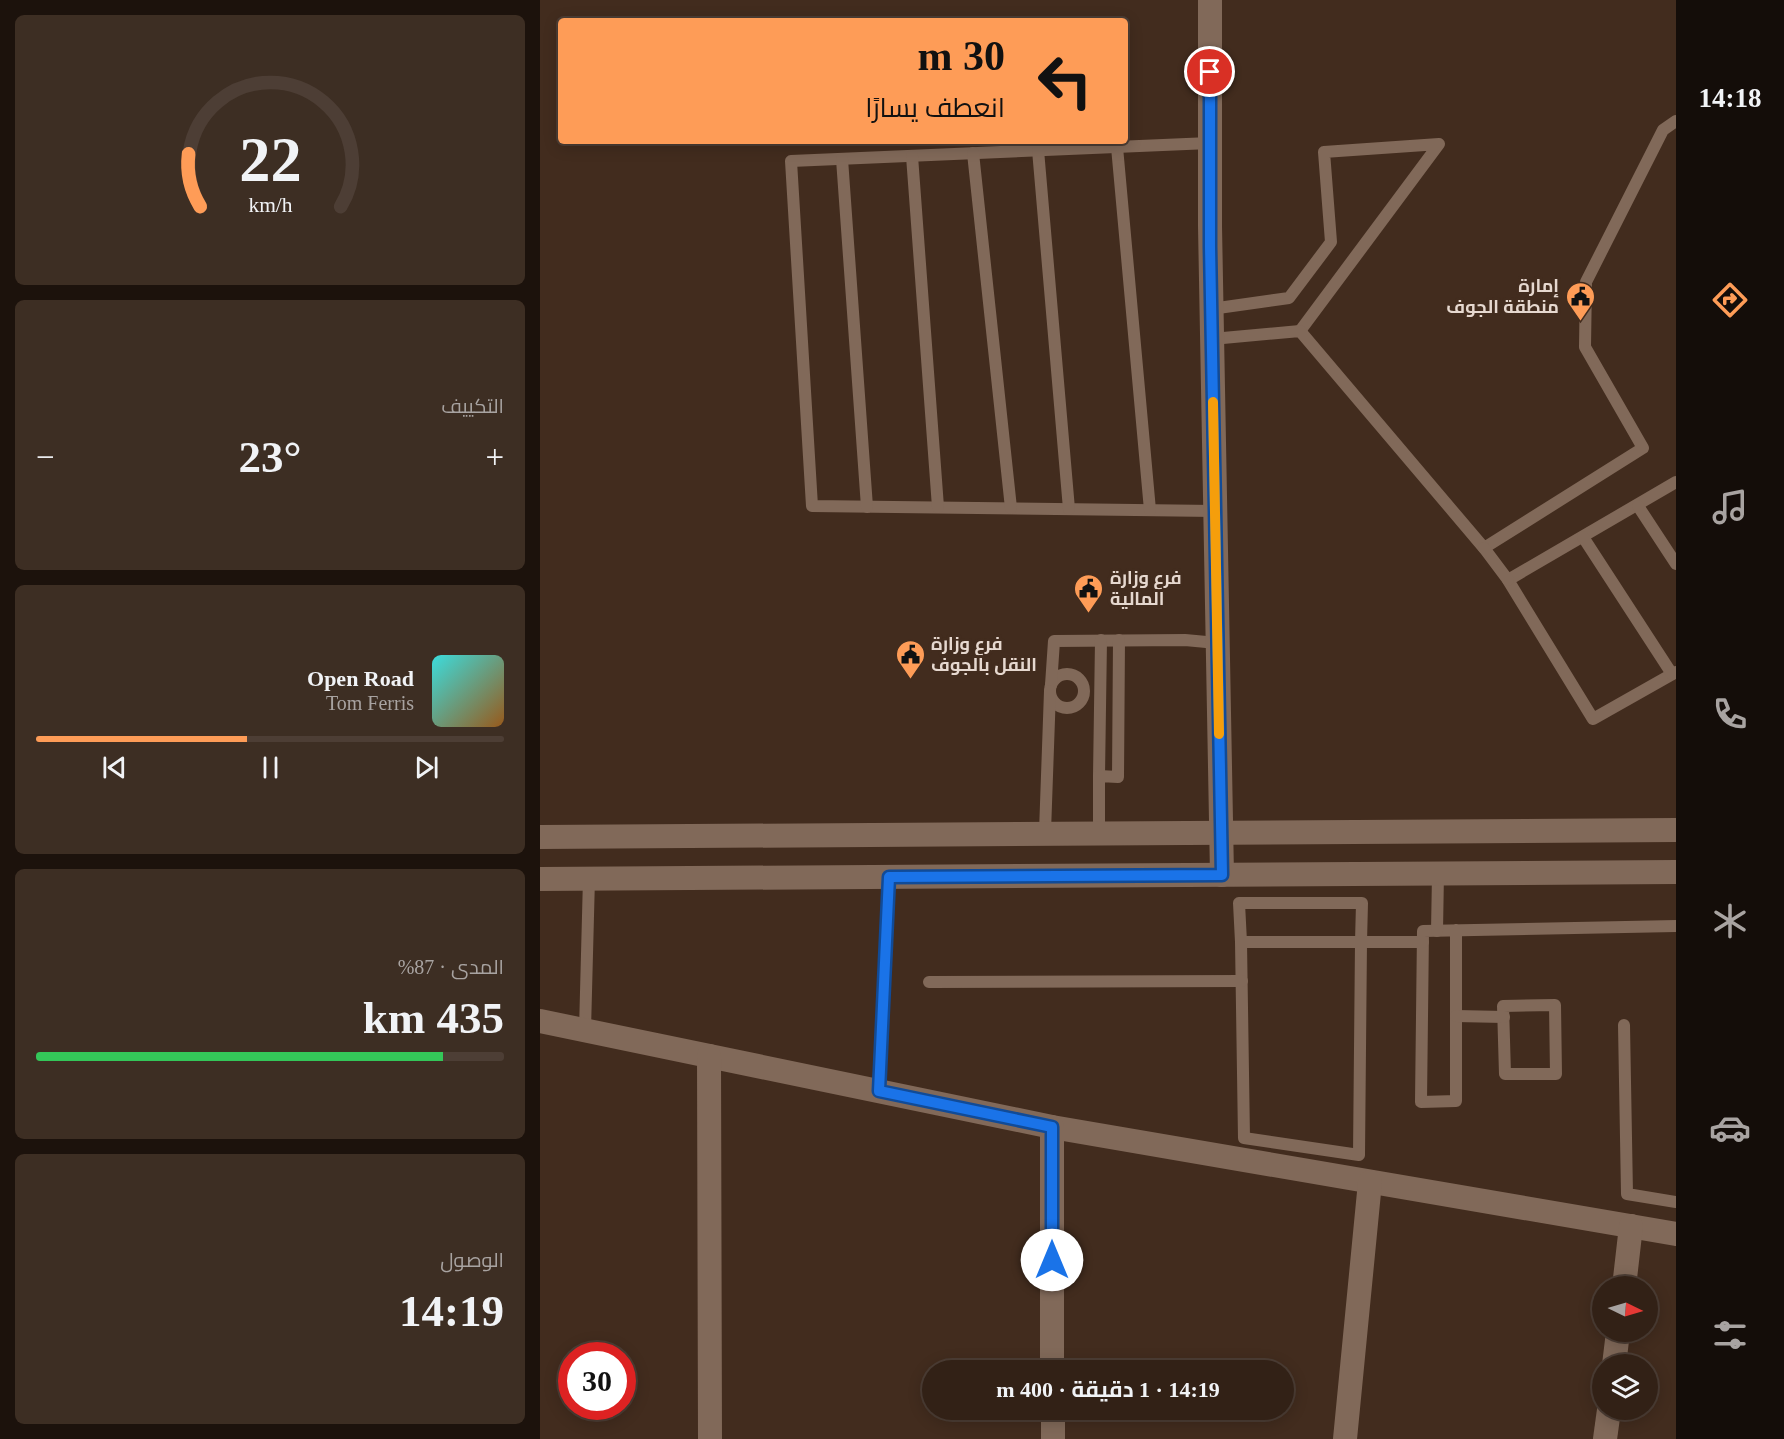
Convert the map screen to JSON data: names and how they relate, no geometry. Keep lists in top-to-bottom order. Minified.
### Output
{"places":{"public building":["إمارة منطقة الجوف","فرع وزارة المالية","فرع وزارة النقل بالجوف"]},"north":"right","page":{"tabs":"14:18","turn":["30 m","انعطف يسارًا"],"tile":["التكييف",["المدى · 87%","435 km"],["الوصول","14:19"]],"heat":["−","23°","+"],"song":["Open Road","Tom Ferris"],"limit":"30","trip":"14:19 · 1 دقيقة · 400 m","gauge":["22","km/h"]}}
